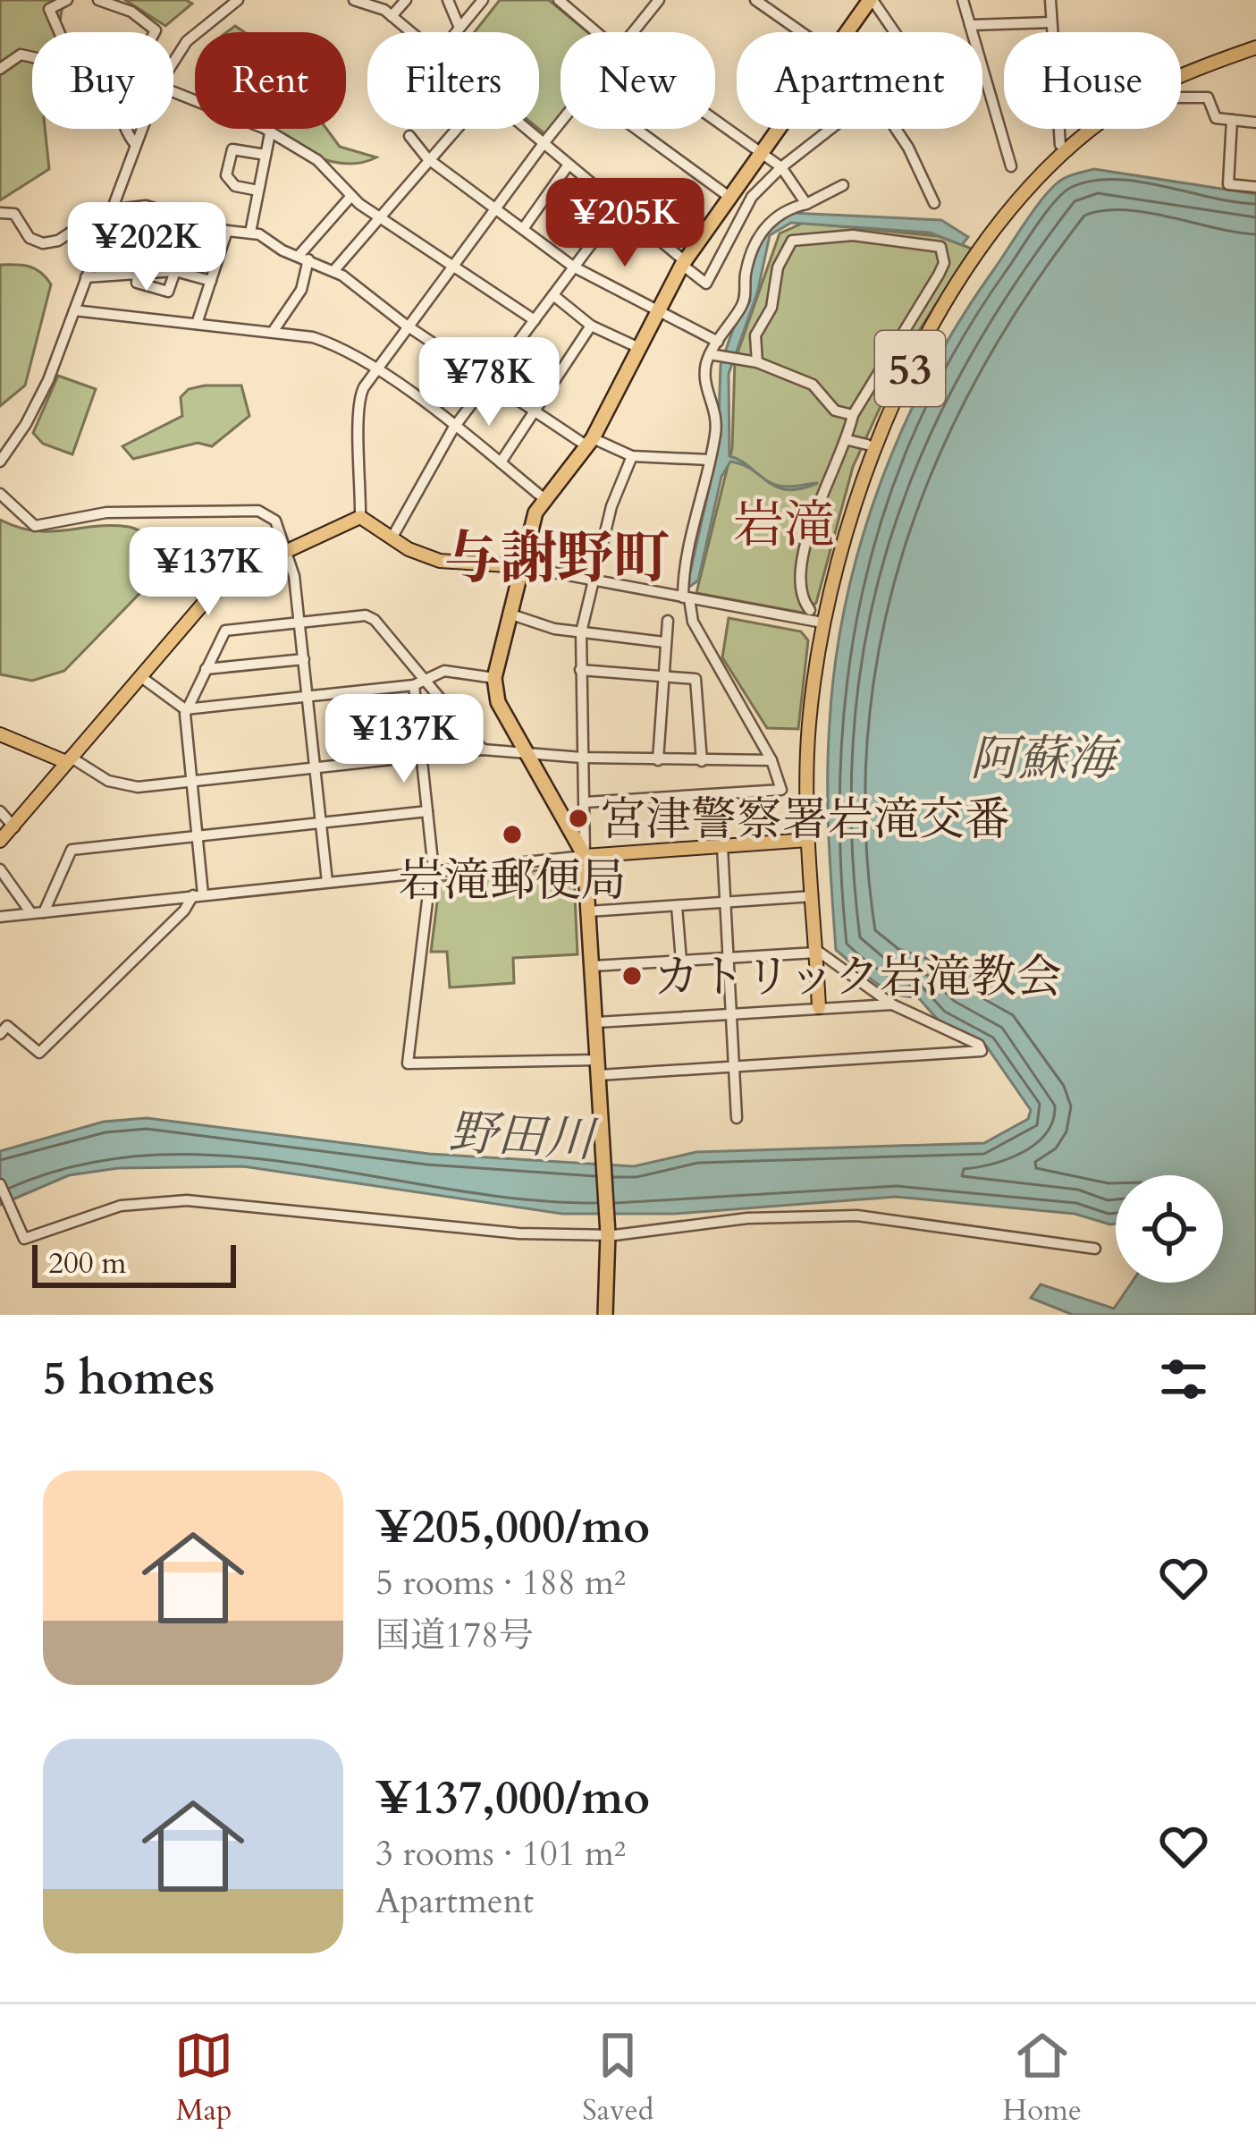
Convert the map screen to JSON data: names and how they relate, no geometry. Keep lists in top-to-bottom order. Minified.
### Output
{"streets":{"main road":["53"]},"districts":["岩滝","与謝野町"],"water":["阿蘇海","野田川"],"places":["宮津警察署岩滝交番","岩滝郵便局","カトリック岩滝教会"],"scale_bar":"200 m","page":{"chip":["Buy","Rent","Filters","New","Apartment","House"],"price":["¥205K","¥202K","¥78K","¥137K","¥137K"],"scale":"200 m","heading":"5 homes","list":[{"name":"¥205,000/mo","note":"5 rooms · 188 m² · 国道178号"},{"name":"¥137,000/mo","note":"3 rooms · 101 m² · Apartment"}],"tabs":["Map","Saved","Home"]}}
